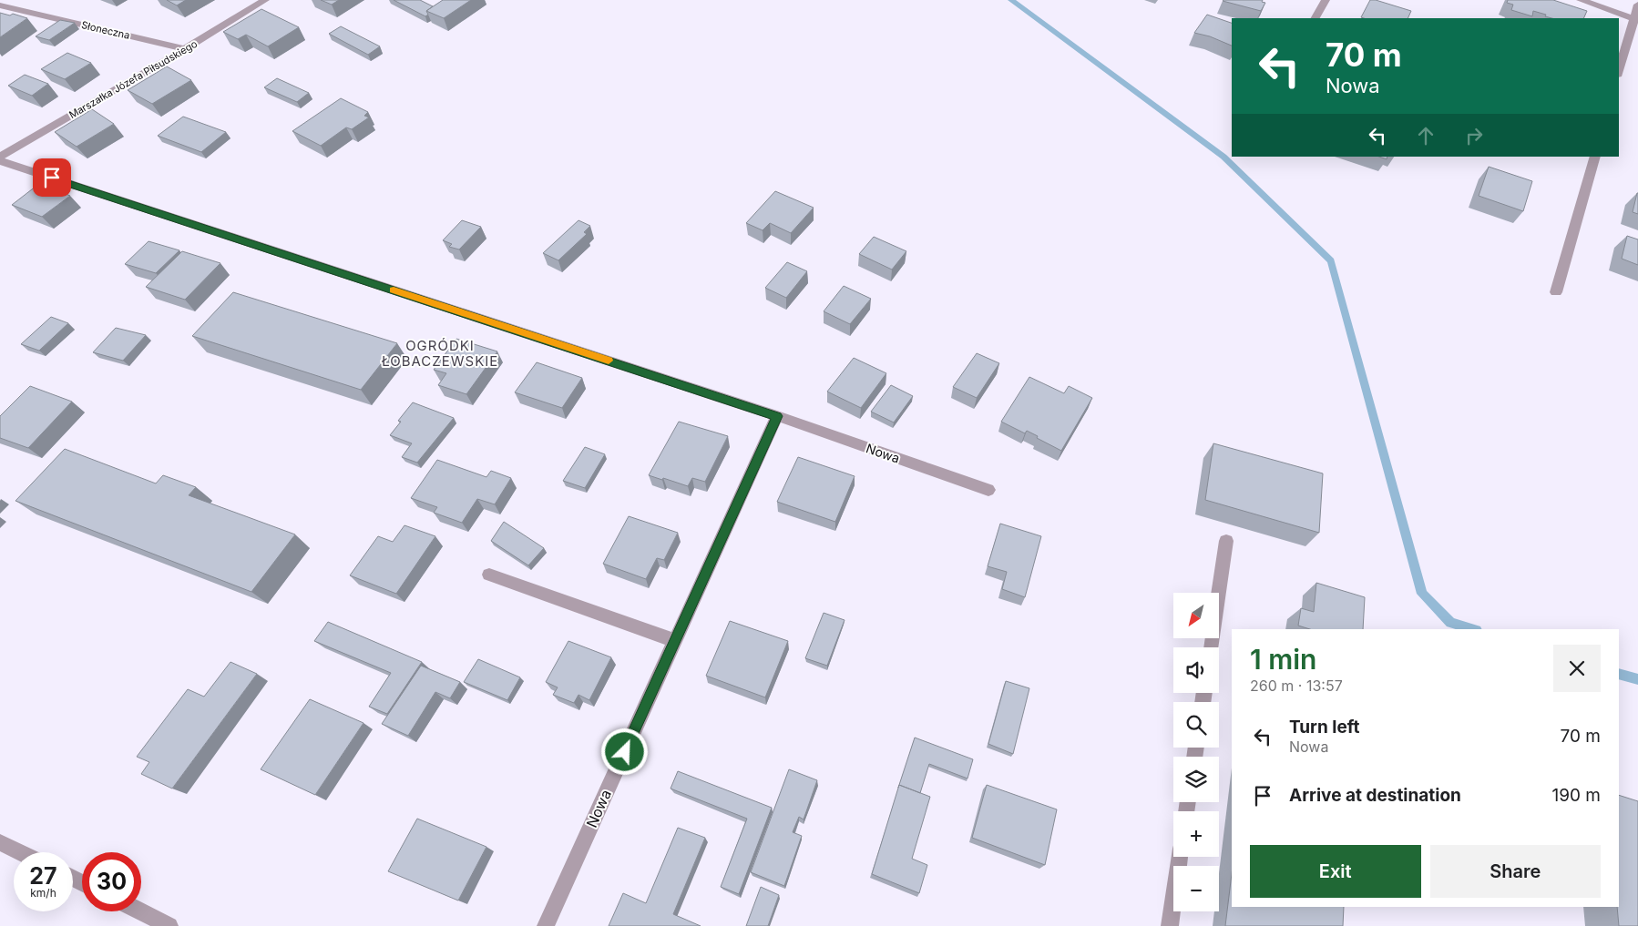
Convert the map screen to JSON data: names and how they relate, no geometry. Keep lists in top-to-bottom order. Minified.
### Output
{"streets":{"street":["Słoneczna","Marszałka Józefa Piłsudskiego","Nowa"]},"crossings":[["Słoneczna","Marszałka Józefa Piłsudskiego"]],"districts":["OGRÓDKI ŁOBACZEWSKIE"],"north":"bottom left","page":{"turn":["70 m","Nowa"],"map_buttons":["+","−"],"heading":["1 min","260 m · 13:57"],"list":[{"name":"Turn left","note":"Nowa","value":"70 m"},{"name":"Arrive at destination","value":"190 m"}],"buttons":["Exit","Share"],"speed":"27 km/h","limit":"30"}}
